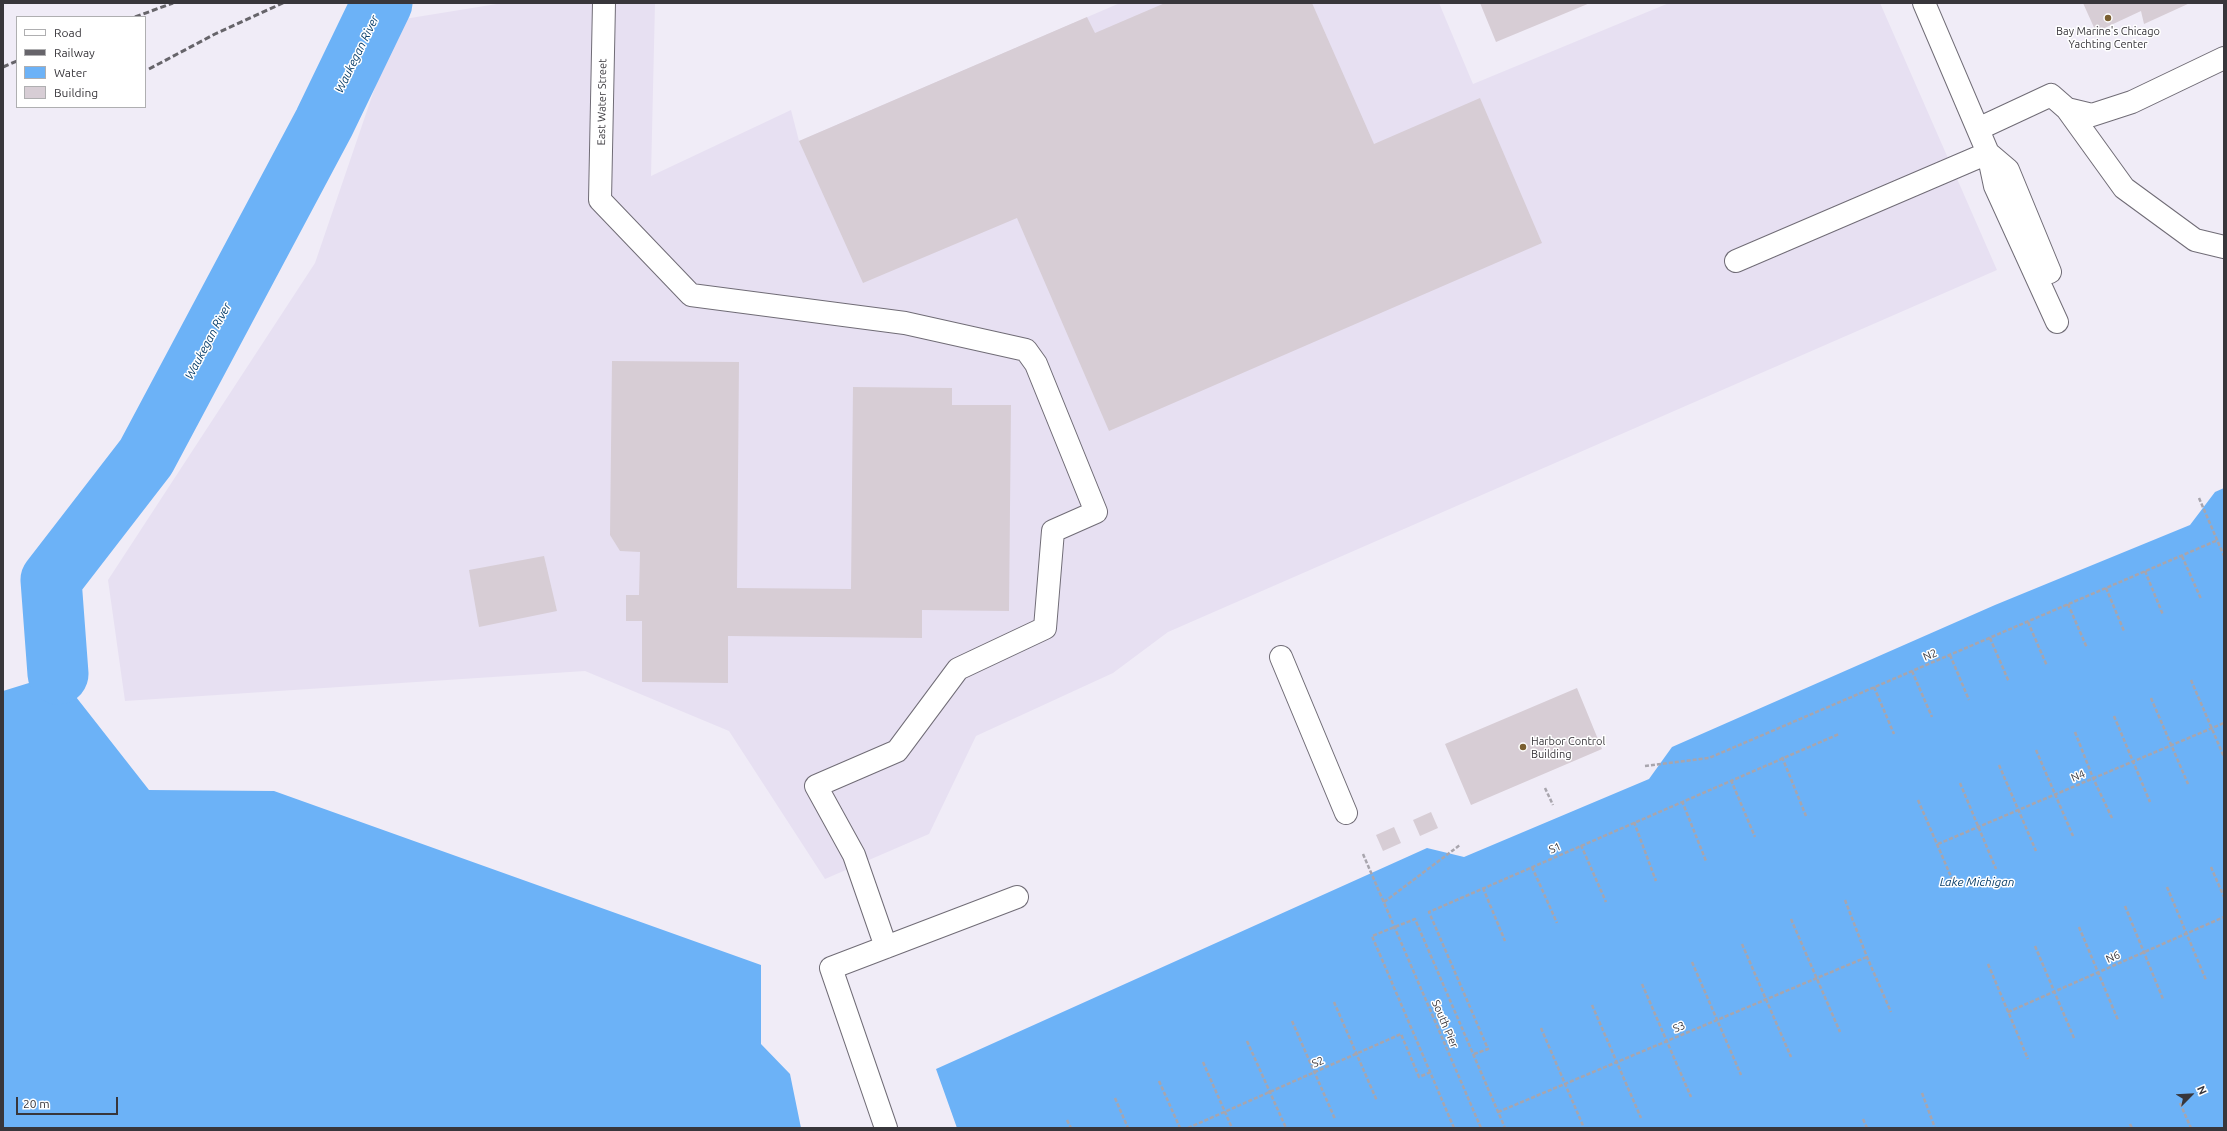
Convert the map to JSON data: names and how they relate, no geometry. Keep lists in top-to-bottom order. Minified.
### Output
{"streets":{"street":["East Water Street"],"path":["N2","N4","S1","N6","South Pier","S3","S2"]},"water":["Waukegan River","Lake Michigan"],"places":["Bay Marine's Chicago Yachting Center","Harbor Control Building"],"legend":["Road","Railway","Water","Building"],"scale_bar":"20 m","north":"top right"}
